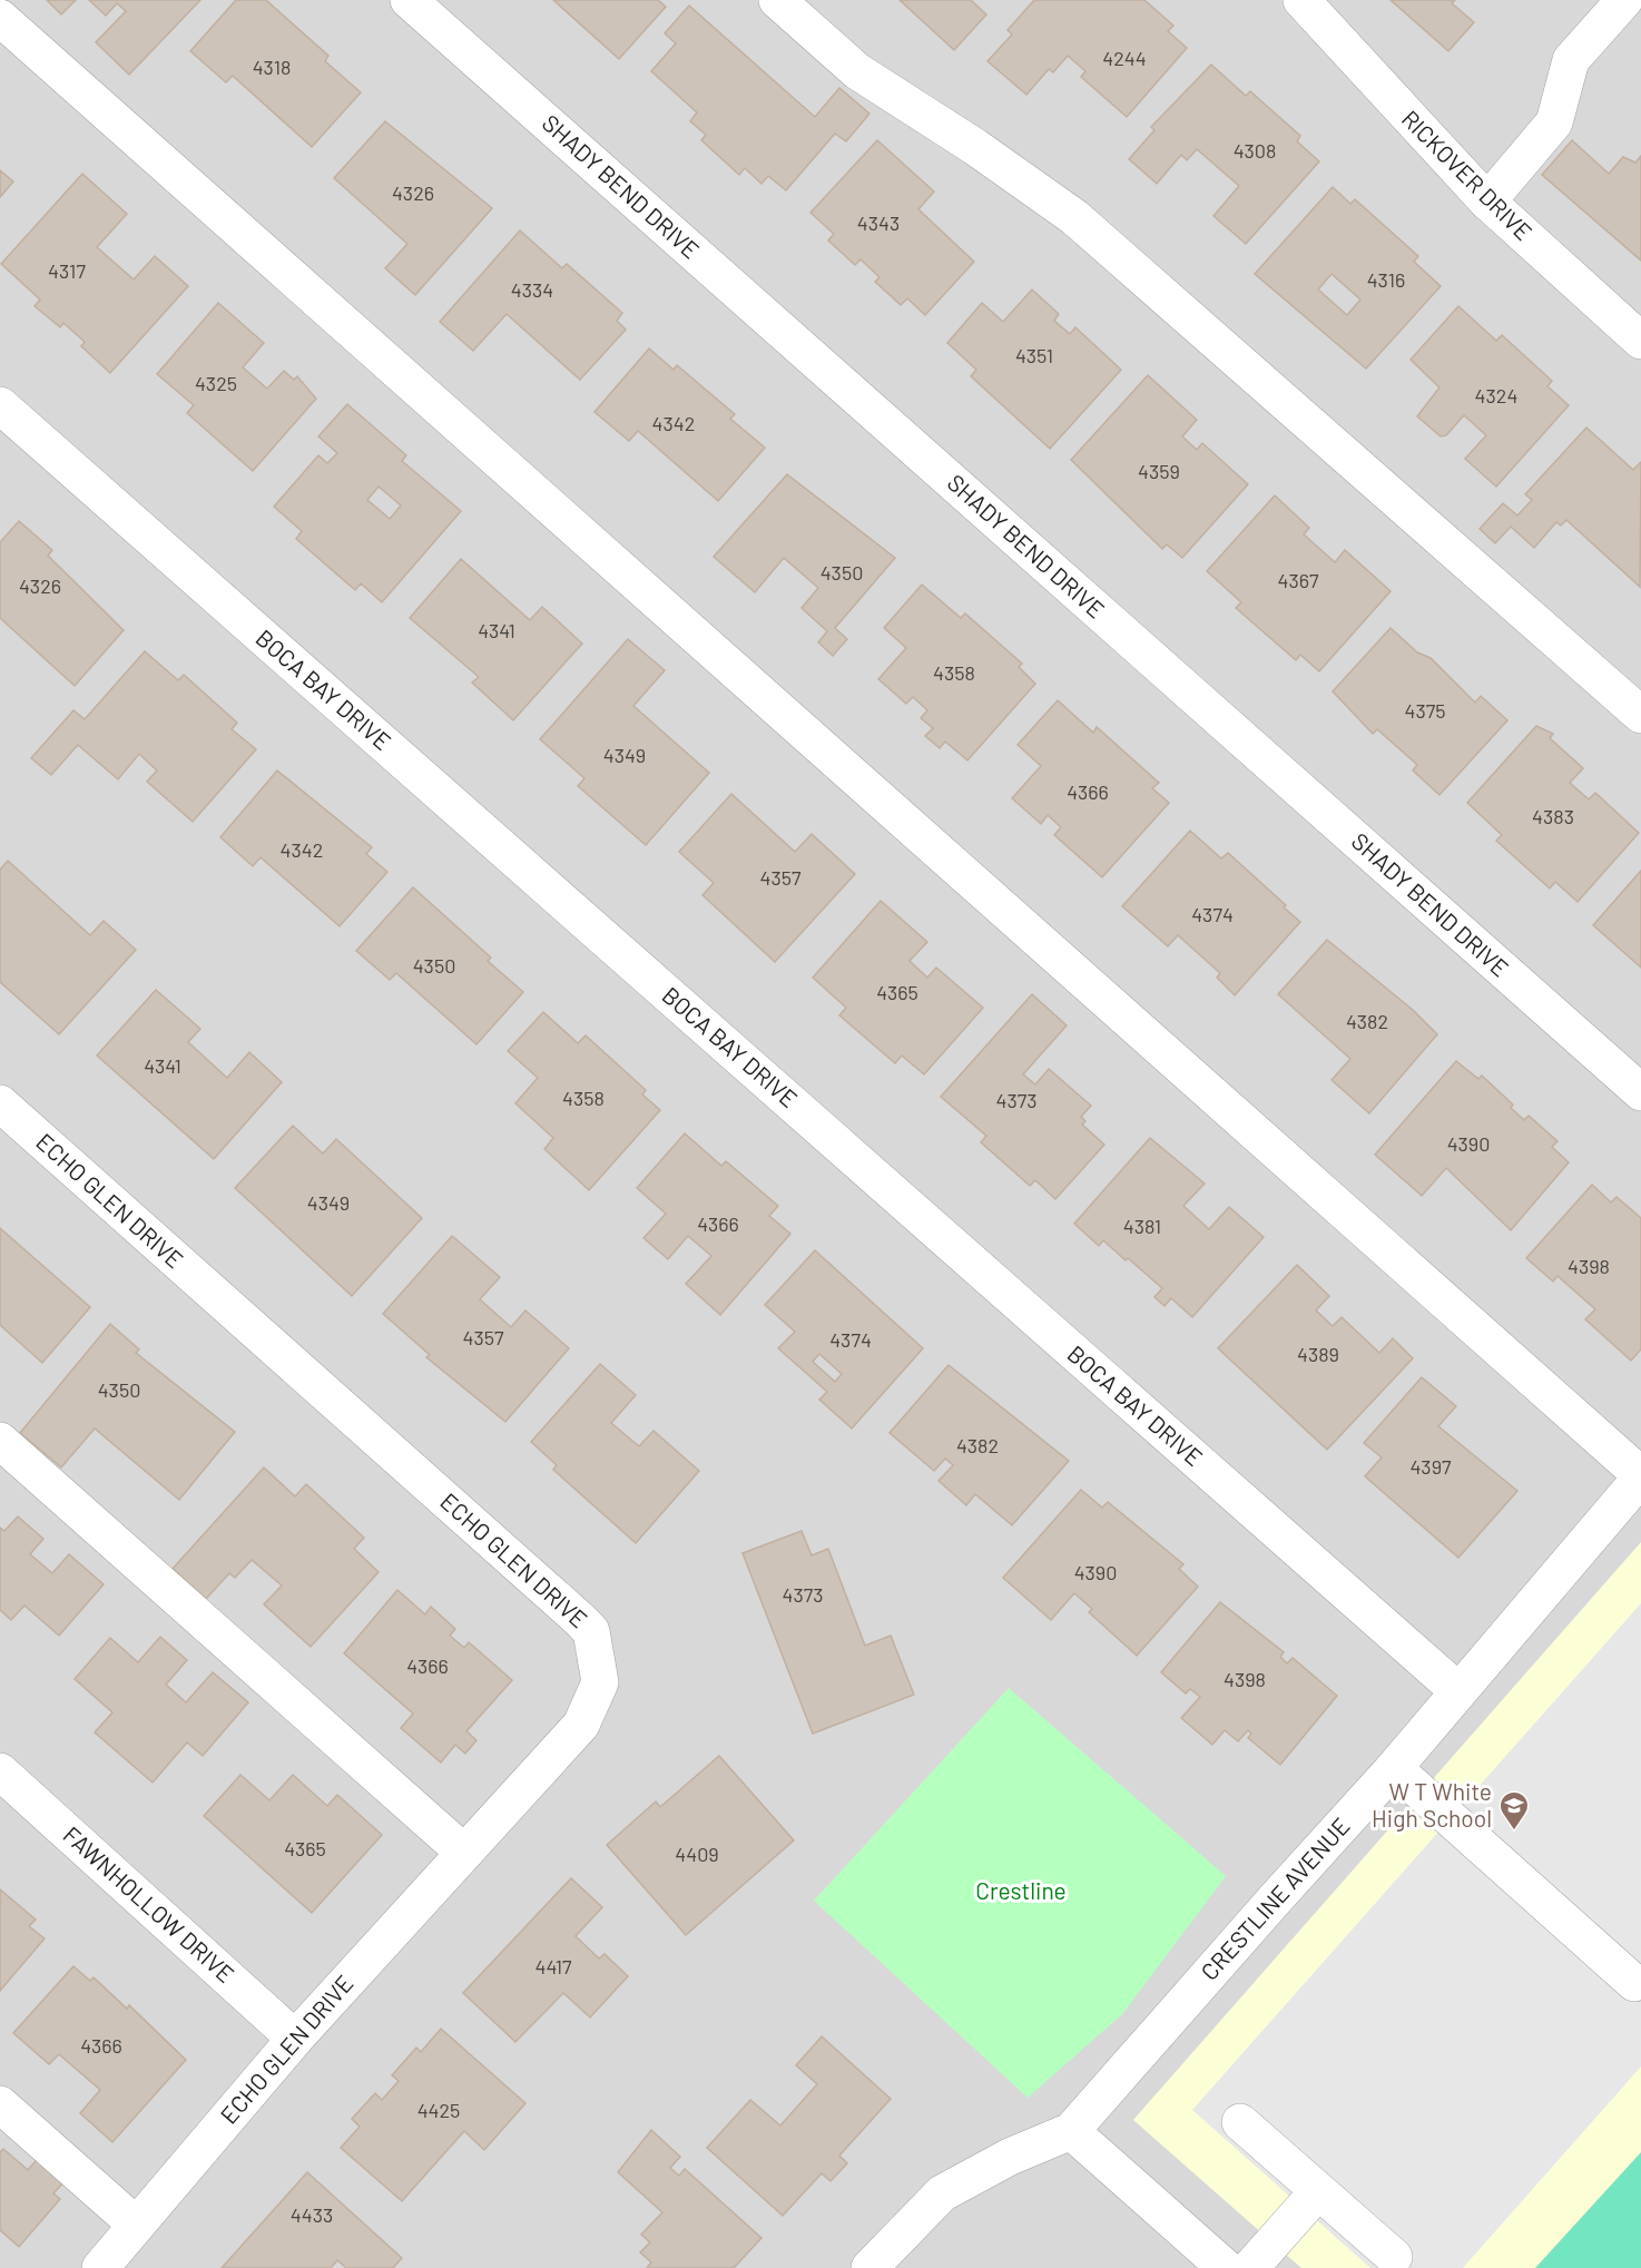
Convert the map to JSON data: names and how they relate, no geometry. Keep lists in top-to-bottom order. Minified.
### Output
{"streets":{"street":["RICKOVER DRIVE","SHADY BEND DRIVE","BOCA BAY DRIVE","ECHO GLEN DRIVE","CRESTLINE AVENUE","FAWNHOLLOW DRIVE"]},"crossings":[["BOCA BAY DRIVE","CRESTLINE AVENUE"],["ECHO GLEN DRIVE","FAWNHOLLOW DRIVE"]],"parks":["Crestline"],"places":{"school or university":["W T White High School"]},"house_numbers":["4244","4318","4308","4326","4343","4317","4316","4334","4351","4325","4324","4342","4359","4350","4367","4326","4341","4358","4375","4349","4366","4383","4342","4357","4374","4350","4365","4382","4341","4358","4373","4390","4349","4366","4381","4398","4357","4374","4389","4350","4382","4397","4390","4373","4366","4398","4365","4409","4417","4366","4425","4433"]}
